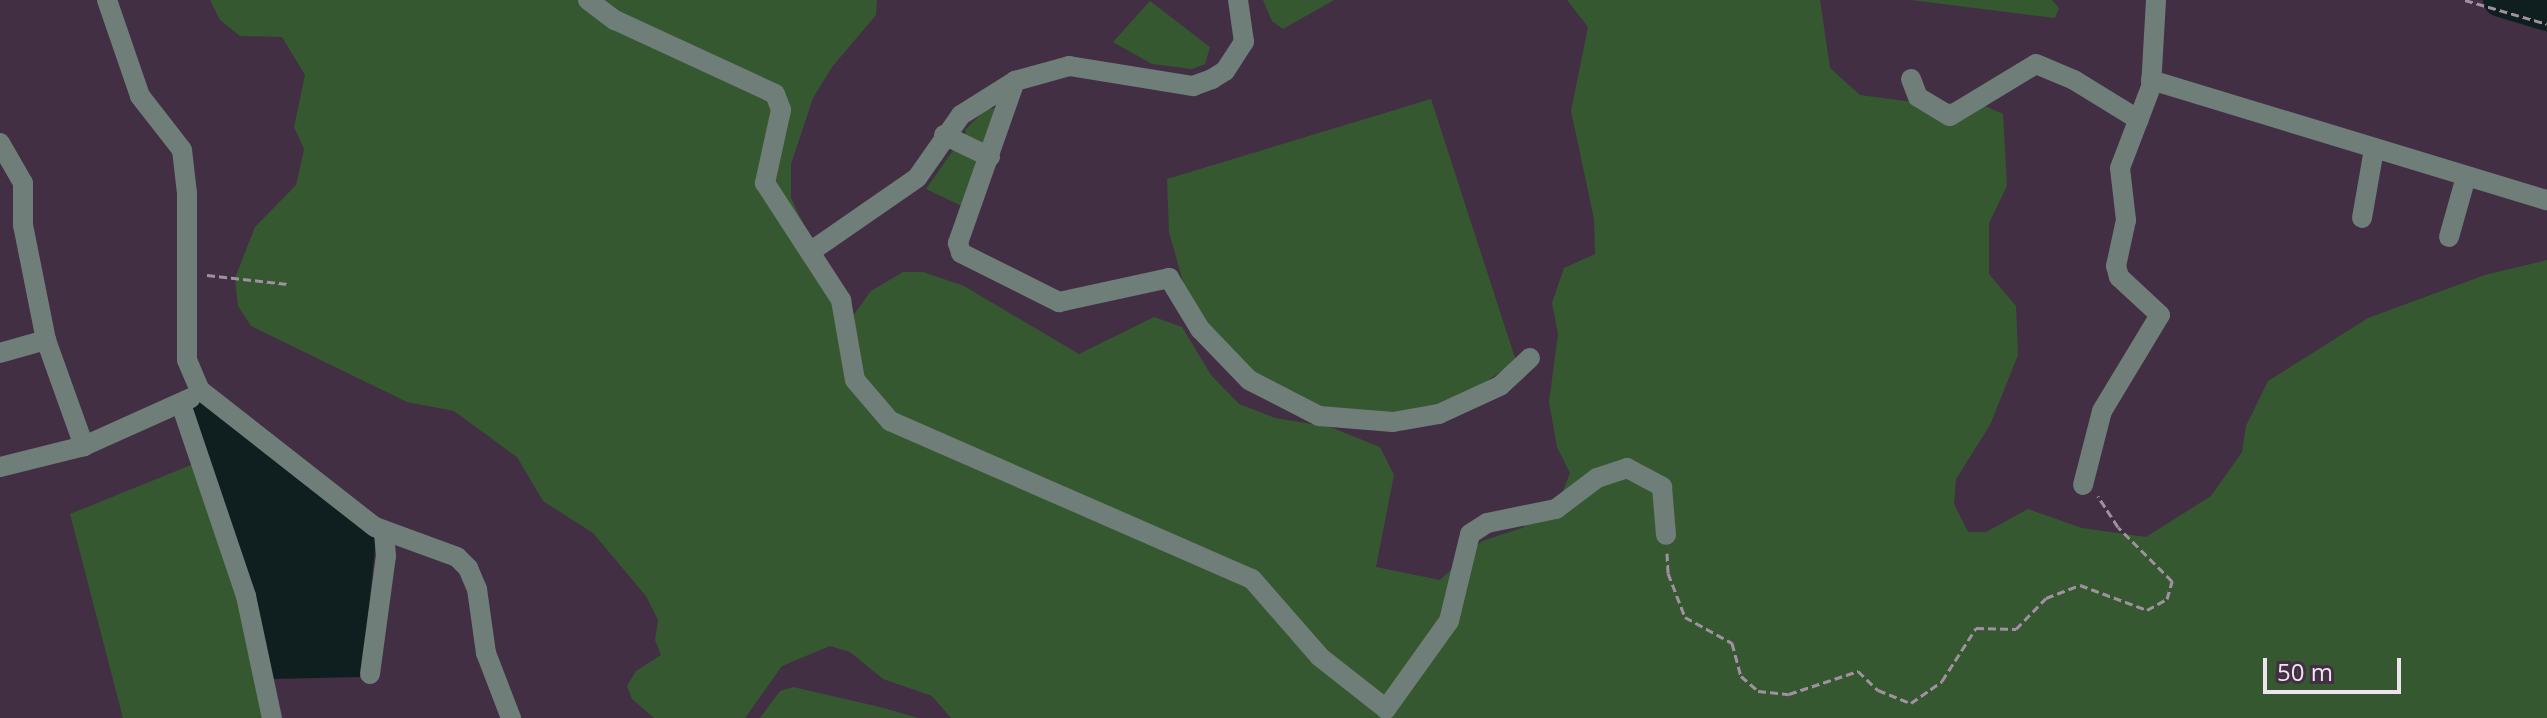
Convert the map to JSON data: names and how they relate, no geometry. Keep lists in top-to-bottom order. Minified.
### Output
{"scale_bar":"50 m"}
